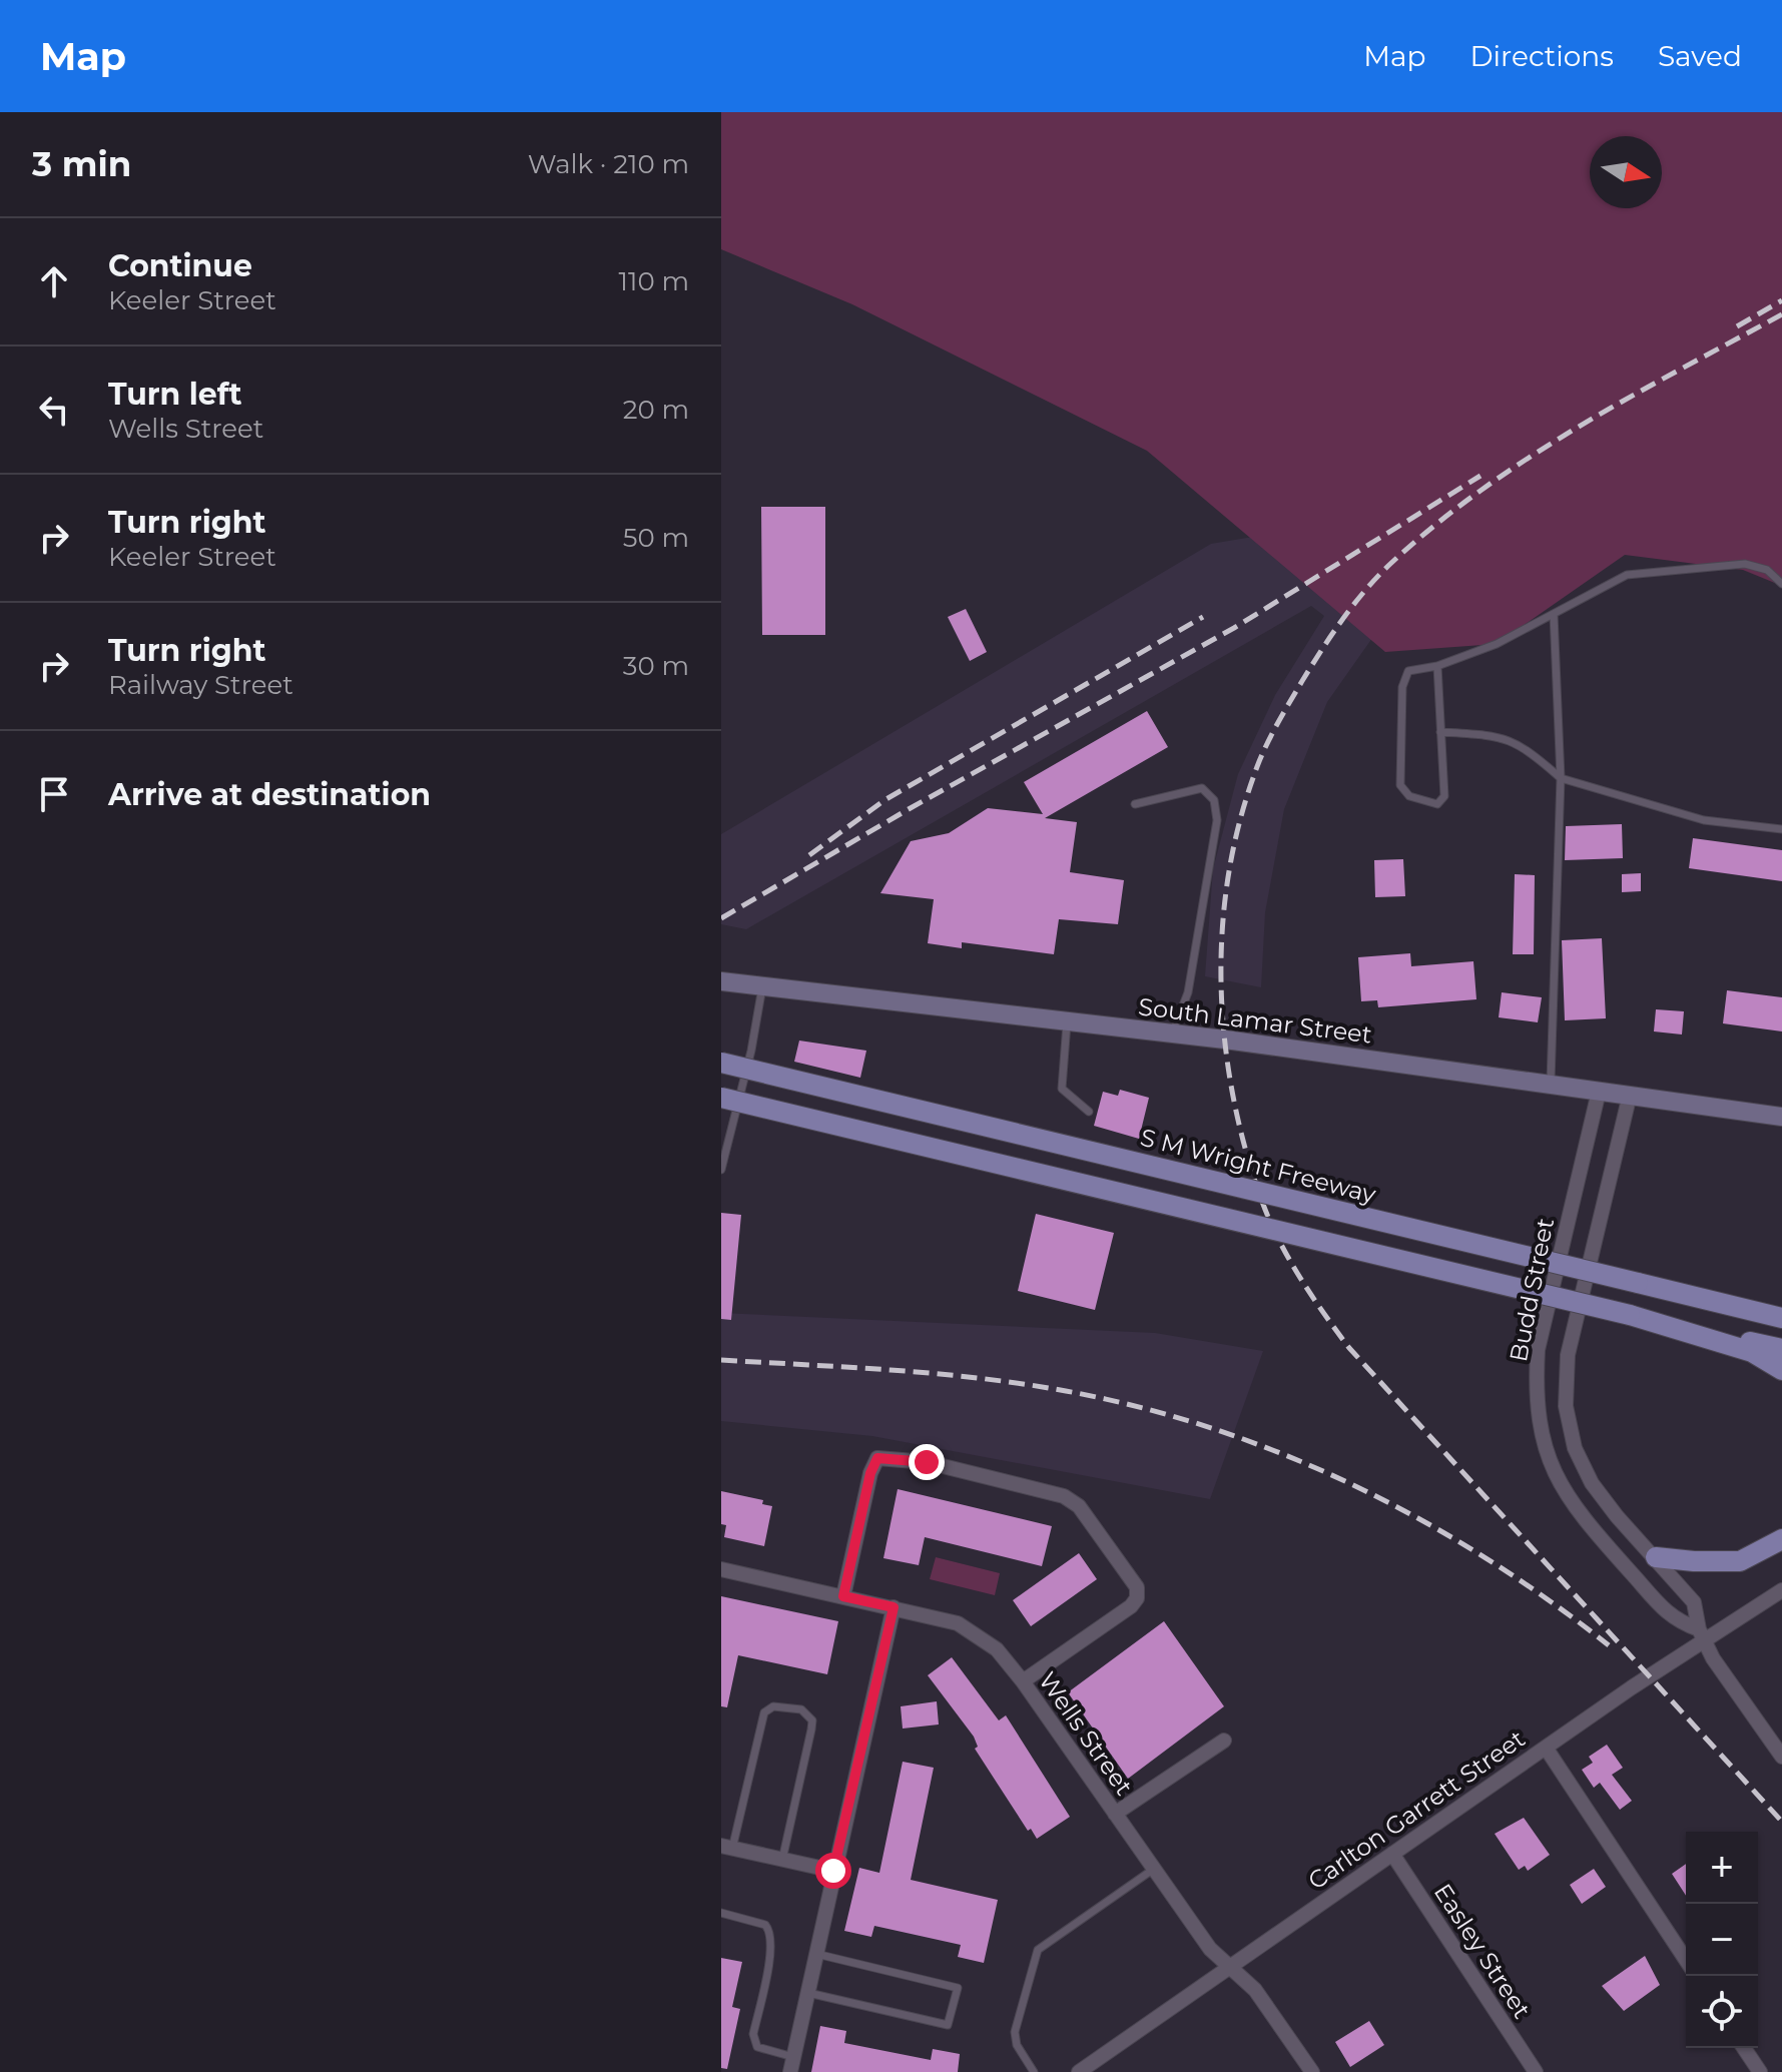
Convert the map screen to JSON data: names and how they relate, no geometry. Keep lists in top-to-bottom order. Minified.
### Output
{"streets":{"main road":["South Lamar Street","S M Wright Freeway"],"street":["Budd Street","Wells Street","Carlton Garrett Street","Easley Street"]},"crossings":[["South Lamar Street","Budd Street"],["Budd Street","Carlton Garrett Street"],["Wells Street","Carlton Garrett Street"],["Carlton Garrett Street","Easley Street"]],"north":"right","page":{"header":"Map","nav":["Map","Directions","Saved"],"heading":["3 min","Walk · 210 m"],"list":[["Continue","Keeler Street","110 m"],["Turn left","Wells Street","20 m"],["Turn right","Keeler Street","50 m"],["Turn right","Railway Street","30 m"],"Arrive at destination"],"map_buttons":["+","−"]}}
